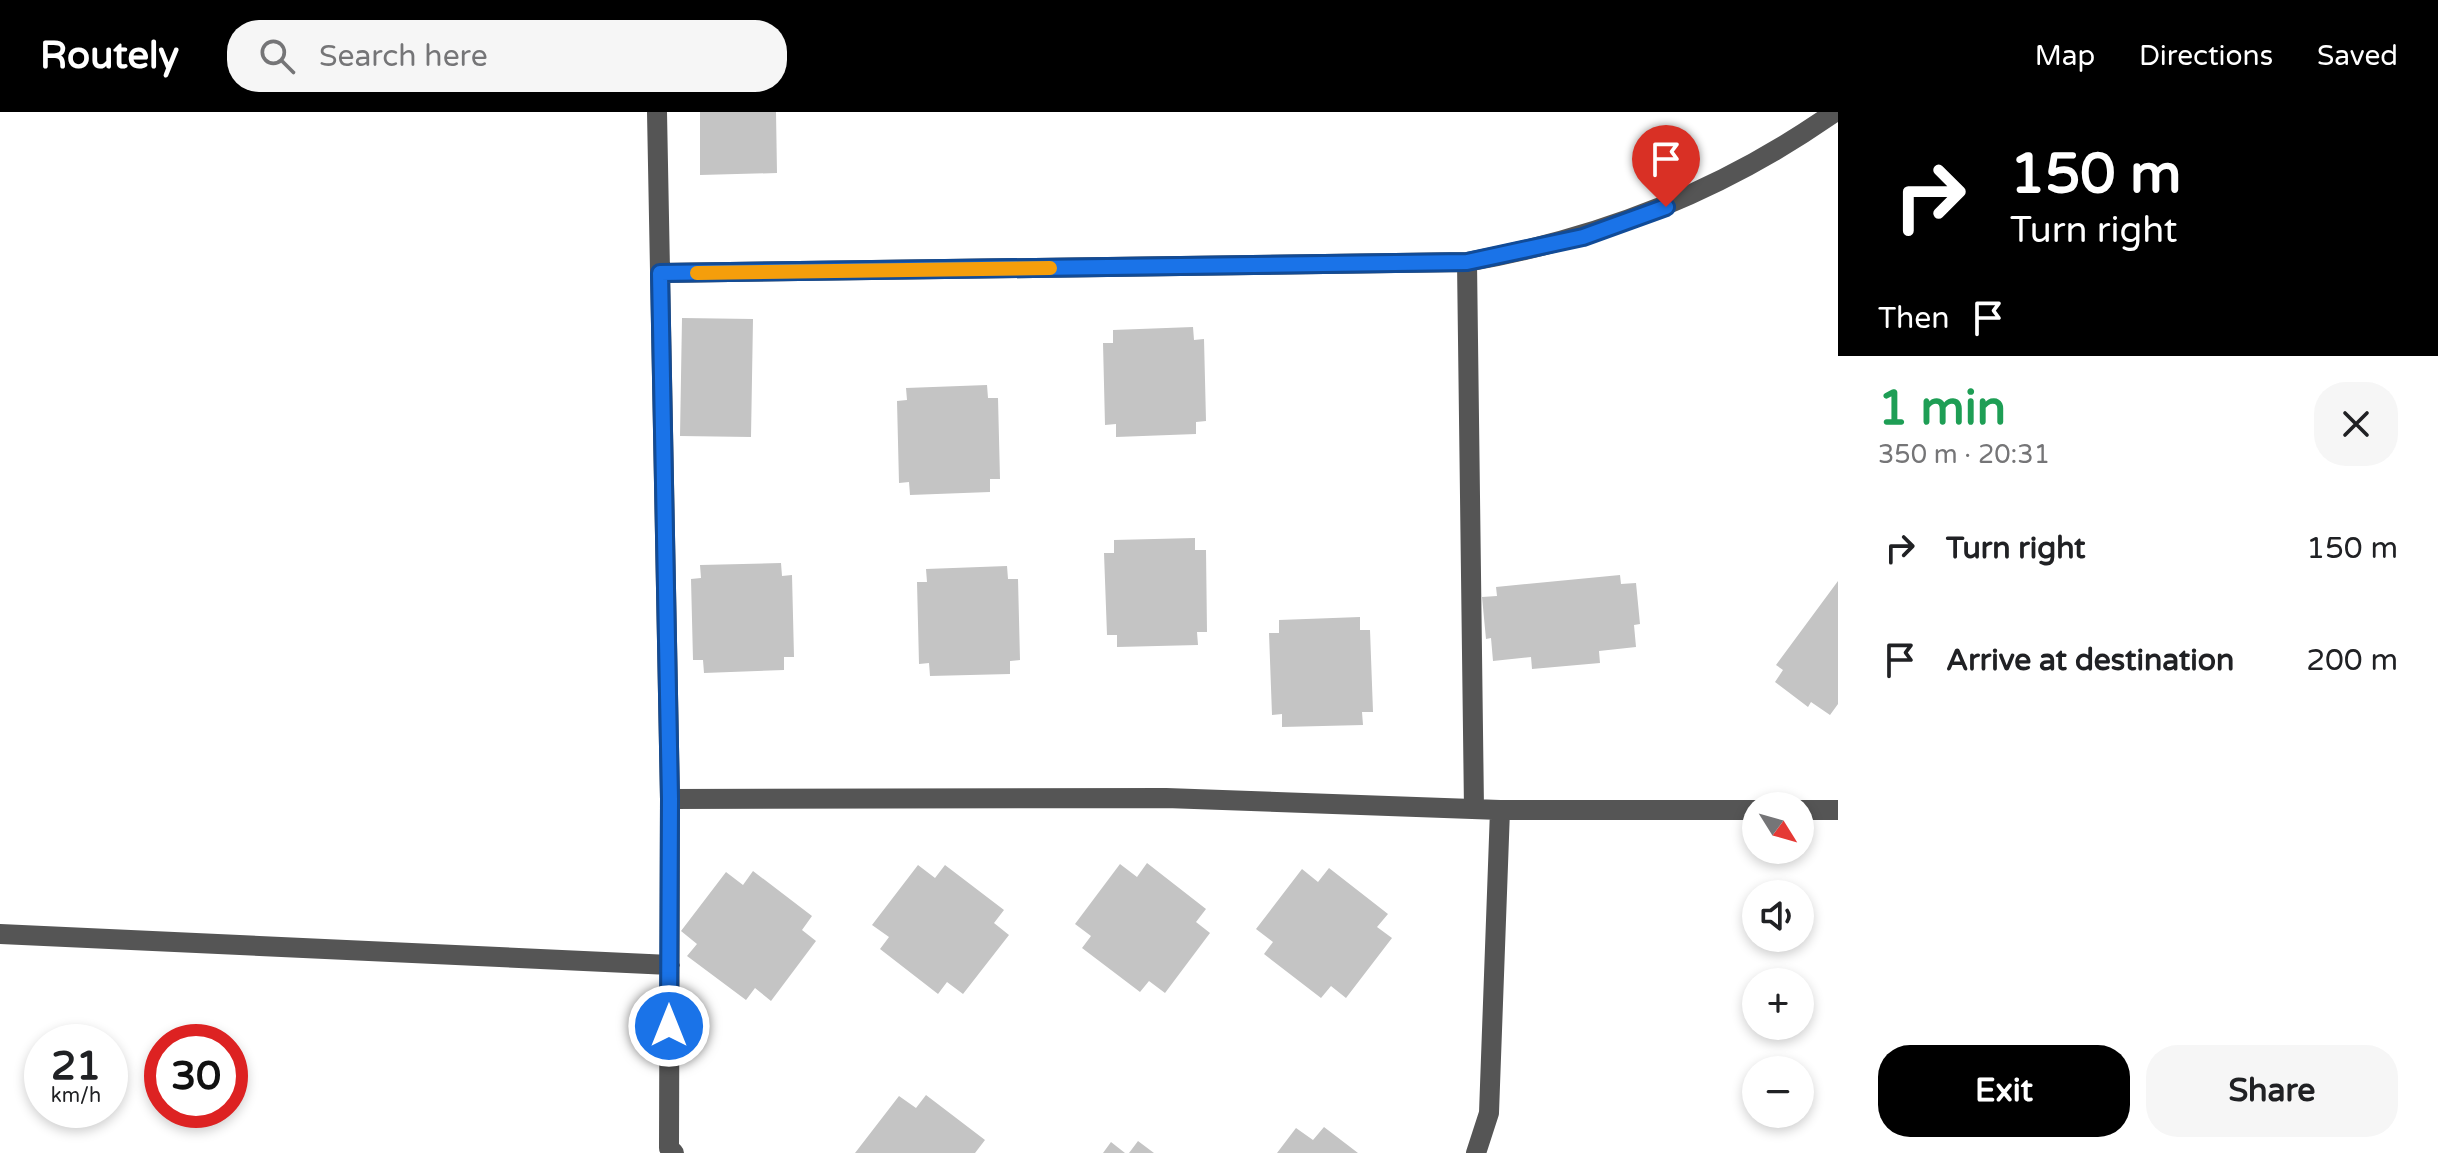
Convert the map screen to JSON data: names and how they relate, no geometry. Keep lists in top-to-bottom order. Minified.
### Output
{"north":"bottom right","page":{"header":"Routely","search":"Search here","nav":["Map","Directions","Saved"],"turn":["150 m","Turn right"],"then":"Then","heading":["1 min","350 m · 20:31"],"list":[{"name":"Turn right","value":"150 m"},{"name":"Arrive at destination","value":"200 m"}],"map_buttons":["+","−"],"speed":"21 km/h","limit":"30","buttons":["Exit","Share"]}}
